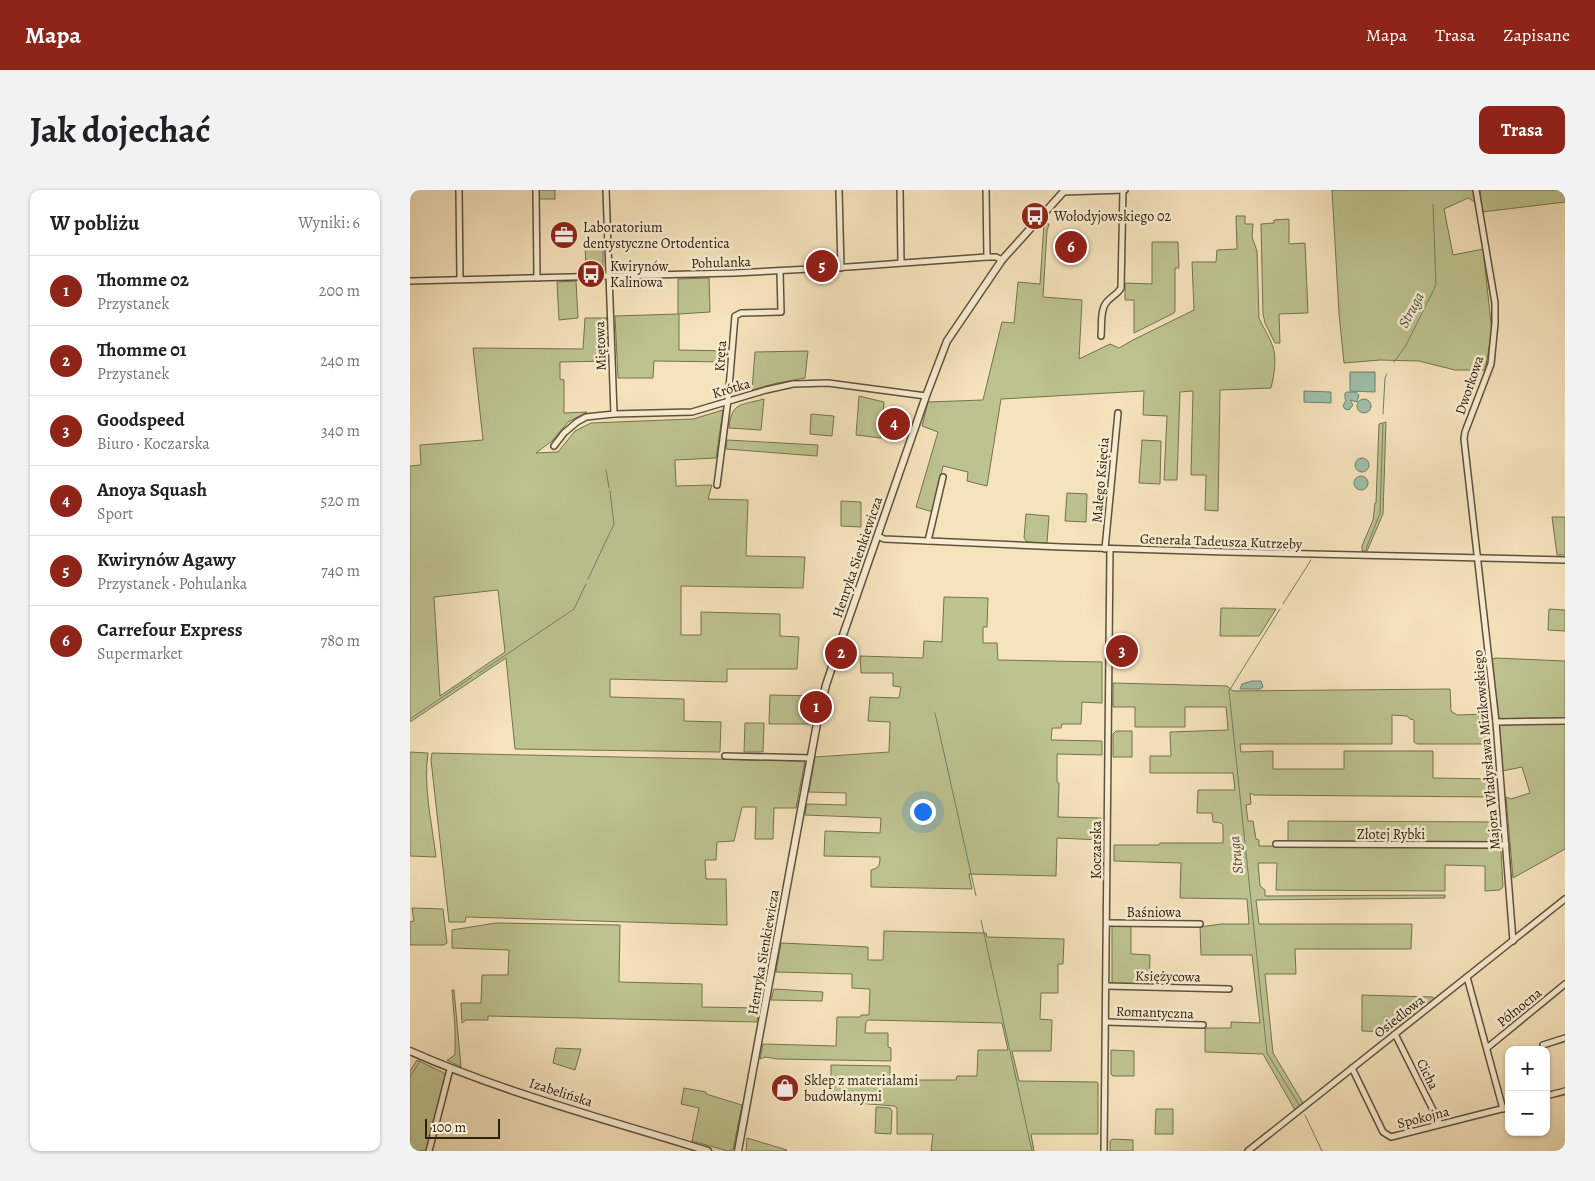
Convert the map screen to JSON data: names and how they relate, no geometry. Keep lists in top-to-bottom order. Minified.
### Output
{"streets":{"street":["Pohulanka","Miętowa","Kręta","Dworkowa","Krótka","Małego Księcia","Generała Tadeusza Kutrzeby","Henryka Sienkiewicza","Majora Władysława Mizikowskiego","Złotej Rybki","Koczarska","Baśniowa","Księżycowa","Północna","Romantyczna","Osiedlowa","Cicha","Izabelińska","Spokojna"]},"crossings":[["Pohulanka","Miętowa"],["Pohulanka","Kręta"],["Pohulanka","Henryka Sienkiewicza"],["Miętowa","Krótka"],["Kręta","Krótka"],["Dworkowa","Generała Tadeusza Kutrzeby"],["Dworkowa","Majora Władysława Mizikowskiego"],["Krótka","Henryka Sienkiewicza"],["Małego Księcia","Generała Tadeusza Kutrzeby"],["Małego Księcia","Koczarska"],["Generała Tadeusza Kutrzeby","Henryka Sienkiewicza"],["Generała Tadeusza Kutrzeby","Majora Władysława Mizikowskiego"],["Generała Tadeusza Kutrzeby","Koczarska"],["Majora Władysława Mizikowskiego","Złotej Rybki"],["Majora Władysława Mizikowskiego","Osiedlowa"],["Koczarska","Baśniowa"],["Koczarska","Księżycowa"],["Koczarska","Romantyczna"],["Osiedlowa","Cicha"],["Osiedlowa","Spokojna"],["Cicha","Spokojna"]],"water":["Struga"],"places":{"bus stop":["Wołodyjowskiego 02","Kwirynów Kalinowa"],"office":["Laboratorium dentystyczne Ortodentica"],"shop":["Sklep z materiałami budowlanymi"]},"scale_bar":"100 m","page":{"header":"Mapa","nav":["Mapa","Trasa","Zapisane"],"title":"Jak dojechać","buttons":"Trasa","heading":["W pobliżu","Wyniki: 6"],"pins":["6","5","4","3","2","1"],"list":[{"mark":"1","name":"Thomme 02","note":"Przystanek","value":"200 m"},{"mark":"2","name":"Thomme 01","note":"Przystanek","value":"240 m"},{"mark":"3","name":"Goodspeed","note":"Biuro · Koczarska","value":"340 m"},{"mark":"4","name":"Anoya Squash","note":"Sport","value":"520 m"},{"mark":"5","name":"Kwirynów Agawy","note":"Przystanek · Pohulanka","value":"740 m"},{"mark":"6","name":"Carrefour Express","note":"Supermarket","value":"780 m"}],"map_buttons":["+","−"],"scale":"100 m"}}
